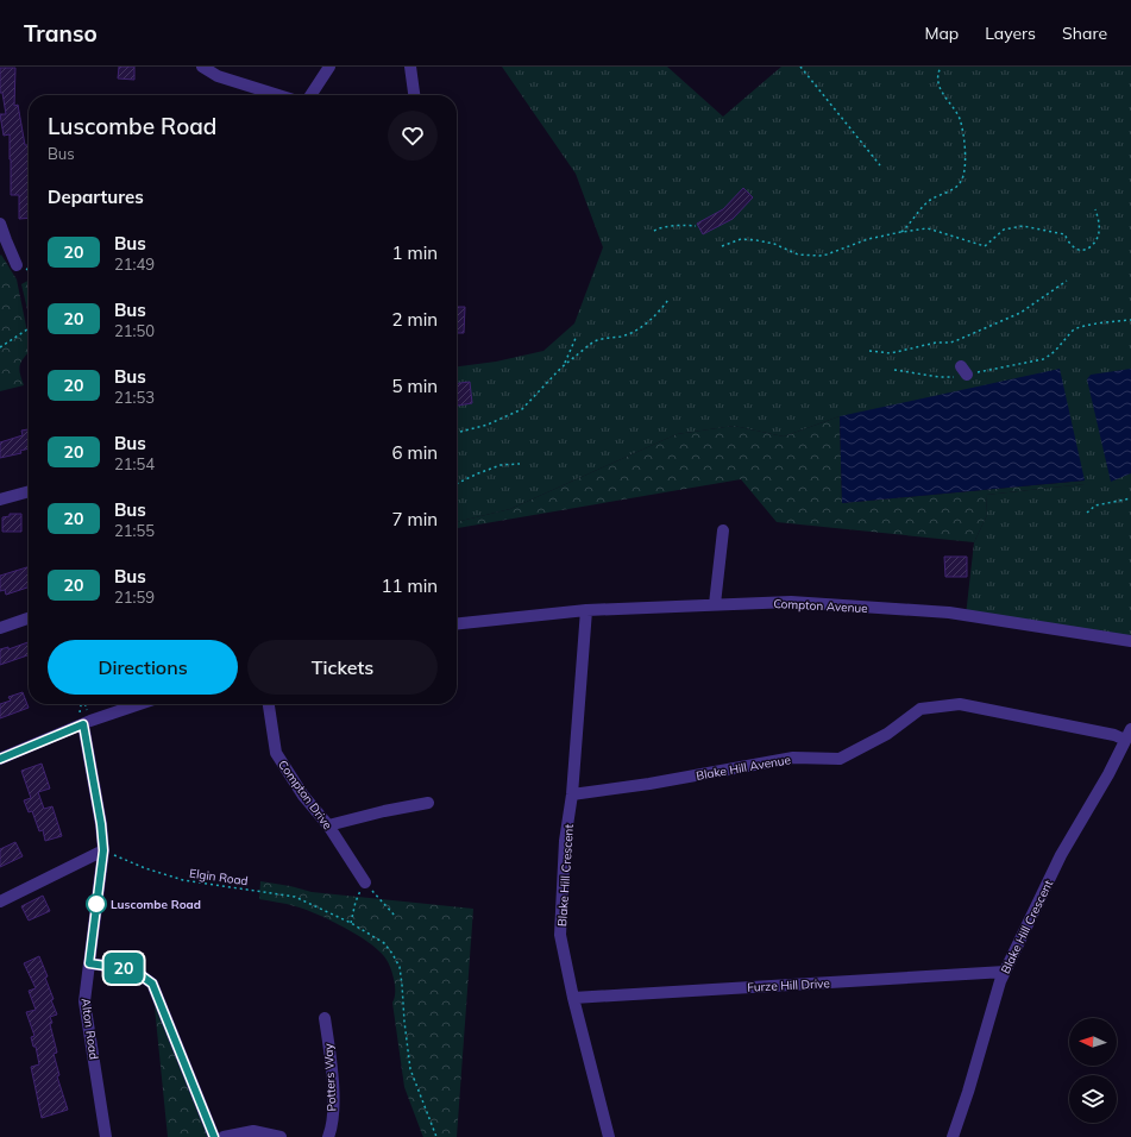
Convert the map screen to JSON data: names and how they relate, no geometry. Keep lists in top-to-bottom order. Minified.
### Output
{"streets":{"street":["Compton Avenue","Blake Hill Avenue","Compton Drive","Blake Hill Crescent","Furze Hill Drive","Alton Road","Potters Way"],"path":["Elgin Road"]},"crossings":[["Compton Avenue","Blake Hill Crescent"],["Blake Hill Avenue","Blake Hill Crescent"],["Blake Hill Crescent","Furze Hill Drive"],["Elgin Road","Alton Road"]],"places":["Luscombe Road"],"lines":["bus line 20"],"north":"left","page":{"header":"Transo","nav":["Map","Layers","Share"],"on_map":"20","heading":[["Luscombe Road","Bus"],"Departures"],"list":[{"mark":"20","name":"Bus","note":"21:49","value":"1 min"},{"mark":"20","name":"Bus","note":"21:50","value":"2 min"},{"mark":"20","name":"Bus","note":"21:53","value":"5 min"},{"mark":"20","name":"Bus","note":"21:54","value":"6 min"},{"mark":"20","name":"Bus","note":"21:55","value":"7 min"},{"mark":"20","name":"Bus","note":"21:59","value":"11 min"}],"buttons":["Directions","Tickets"]}}
